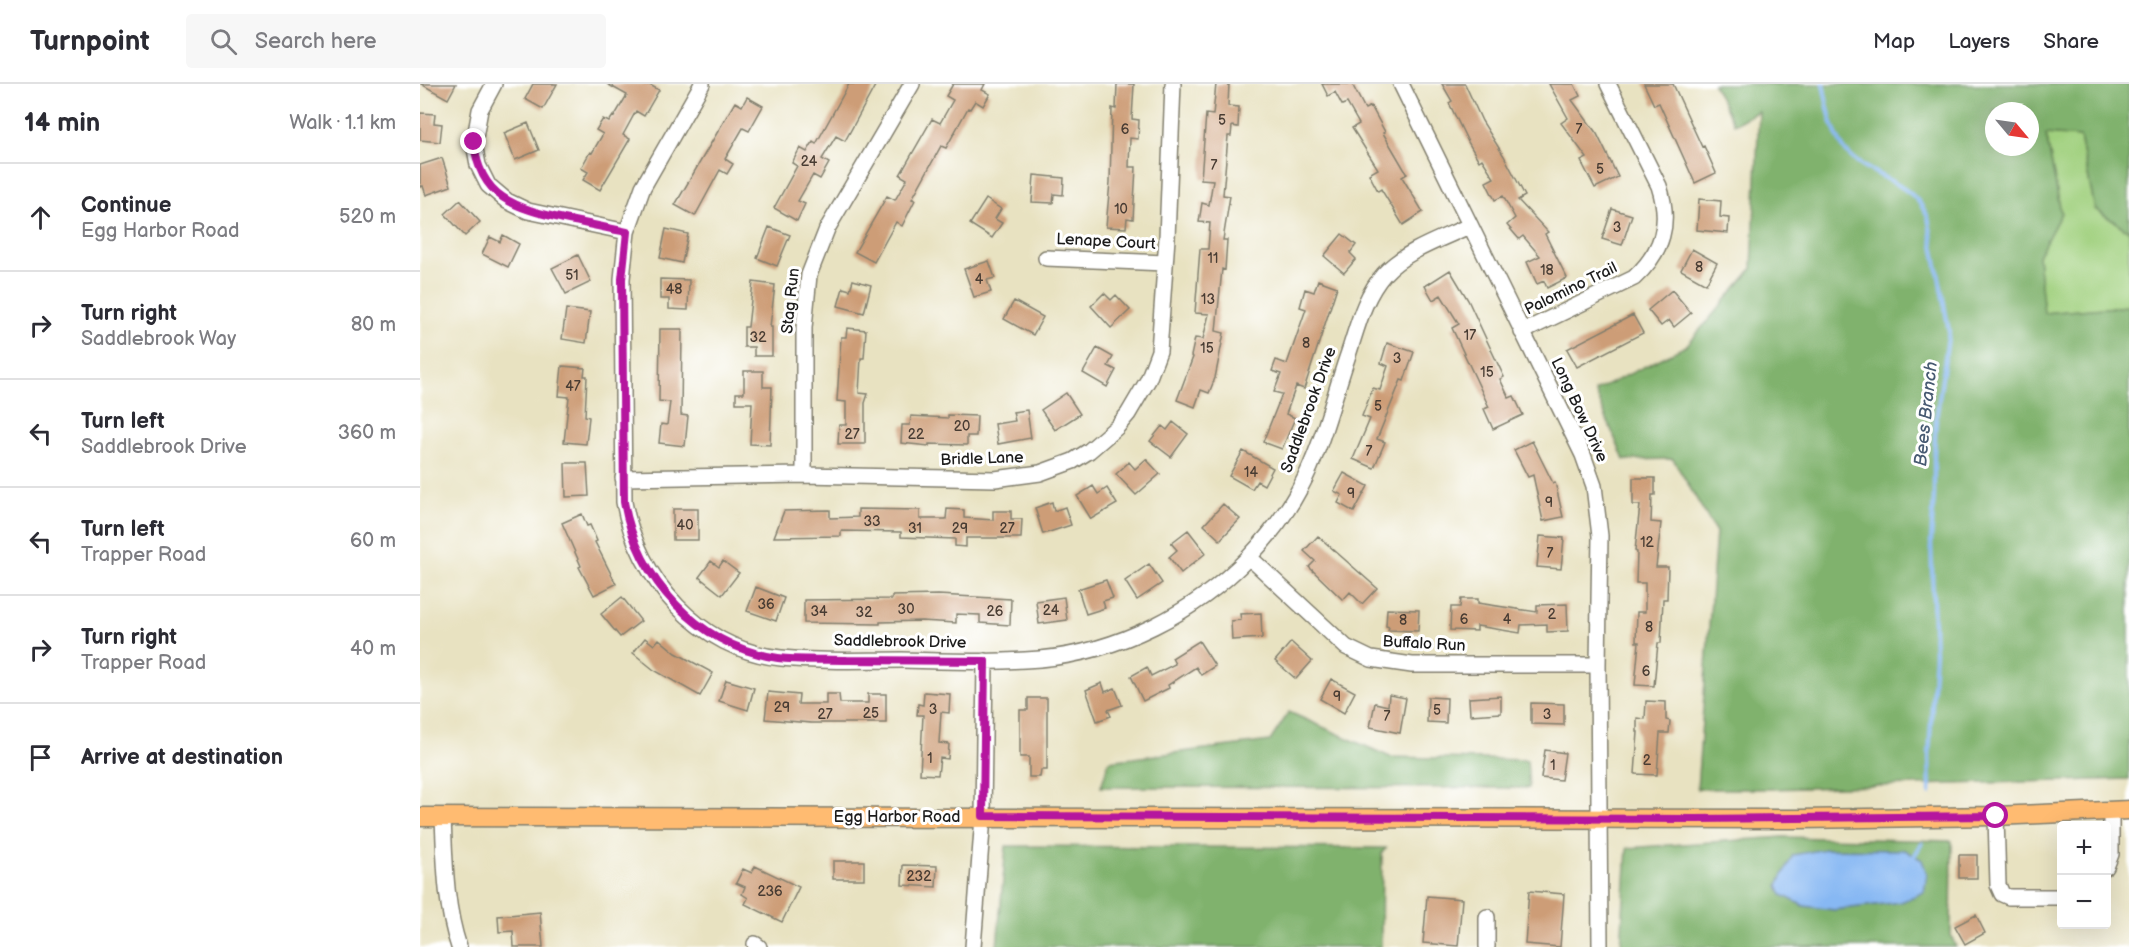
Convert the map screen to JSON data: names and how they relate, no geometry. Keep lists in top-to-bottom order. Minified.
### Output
{"streets":{"main road":["Egg Harbor Road"],"street":["Lenape Court","Palomino Trail","Stag Run","Saddlebrook Drive","Long Bow Drive","Bridle Lane","Buffalo Run"]},"crossings":[["Lenape Court","Bridle Lane"],["Palomino Trail","Long Bow Drive"],["Stag Run","Bridle Lane"],["Saddlebrook Drive","Long Bow Drive"],["Saddlebrook Drive","Bridle Lane"],["Saddlebrook Drive","Buffalo Run"],["Long Bow Drive","Buffalo Run"],["Long Bow Drive","Egg Harbor Road"]],"water":["Bees Branch"],"house_numbers":["5","6","7","24","7","5","10","3","11","8","18","51","4","48","13","17","32","8","15","3","15","47","5","20","27","22","7","14","9","9","33","40","31","29","27","12","7","36","30","24","34","26","32","2","6","4","8","8","6","9","29","3","5","25","27","3","7","1","2","1","232","236"],"north":"bottom right","page":{"header":"Turnpoint","search":"Search here","nav":["Map","Layers","Share"],"heading":["14 min","Walk · 1.1 km"],"list":[["Continue","Egg Harbor Road","520 m"],["Turn right","Saddlebrook Way","80 m"],["Turn left","Saddlebrook Drive","360 m"],["Turn left","Trapper Road","60 m"],["Turn right","Trapper Road","40 m"],"Arrive at destination"],"map_buttons":["+","−"]}}
